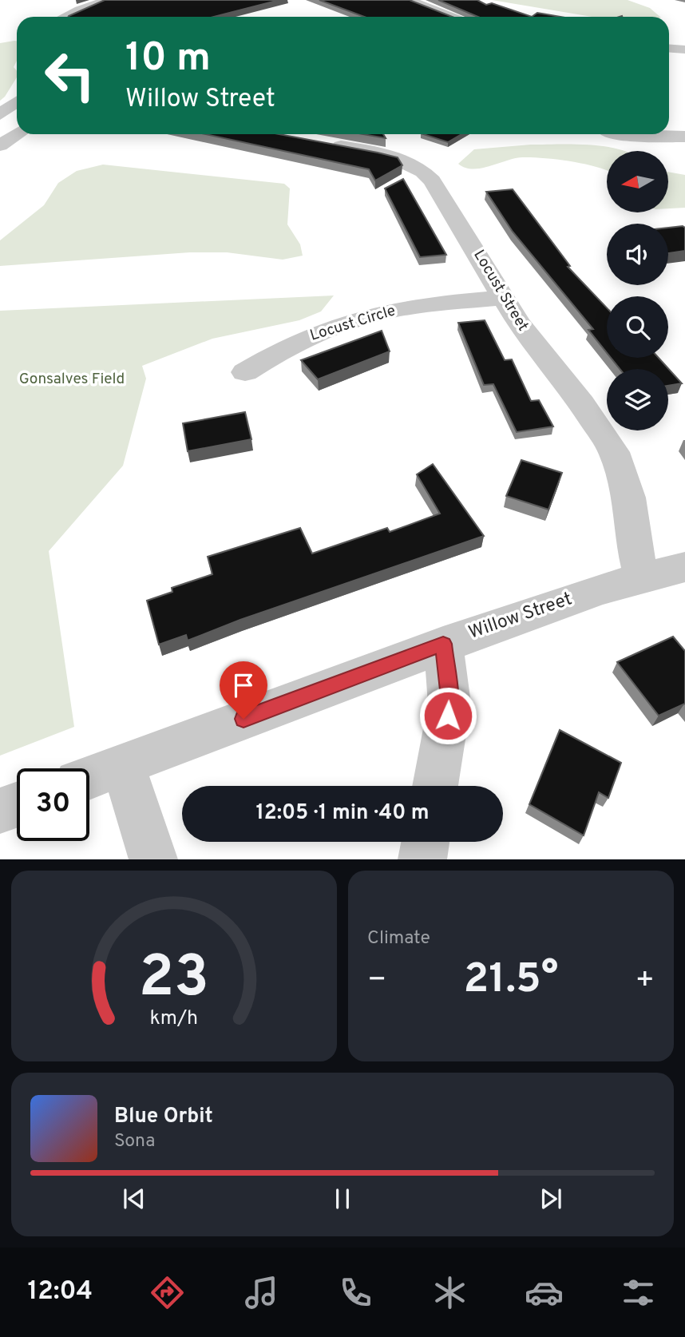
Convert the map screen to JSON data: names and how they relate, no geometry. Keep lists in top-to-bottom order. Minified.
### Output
{"streets":{"street":["Locust Street","Locust Circle","Willow Street"]},"crossings":[["Locust Street","Locust Circle"],["Locust Street","Willow Street"]],"parks":["Gonsalves Field"],"north":"left","page":{"turn":["10 m","Willow Street"],"limit":"30","trip":"12:05 · 1 min · 40 m","tile":"Climate","heat":["−","21.5°","+"],"song":["Blue Orbit","Sona"],"tabs":"12:04","gauge":["23","km/h"]}}
